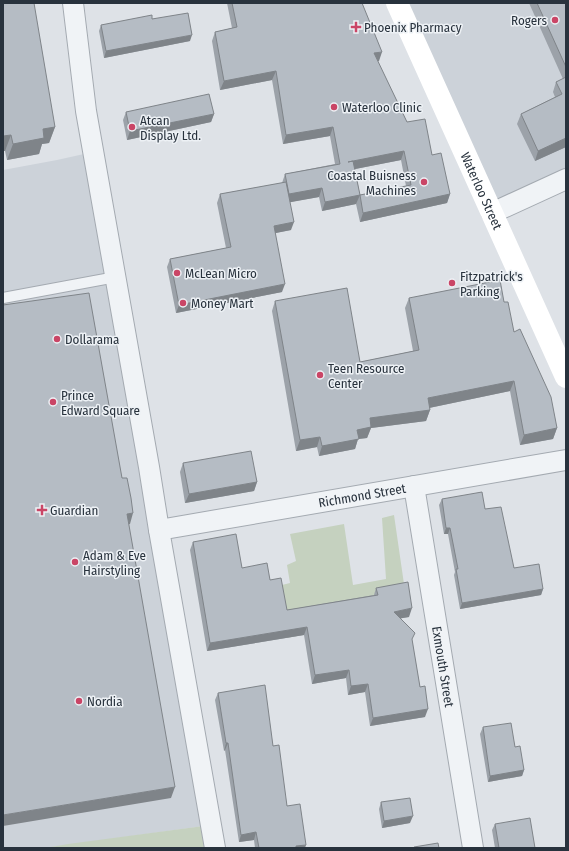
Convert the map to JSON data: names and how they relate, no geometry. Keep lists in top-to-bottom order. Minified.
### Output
{"streets":{"street":["Waterloo Street","Richmond Street","Exmouth Street"]},"crossings":[["Richmond Street","Exmouth Street"]],"places":{"other":["Rogers","Waterloo Clinic","Atcan Display Ltd.","Coastal Buisness Machines","McLean Micro","Fitzpatrick's Parking","Money Mart","Dollarama","Teen Resource Center","Prince Edward Square","Adam & Eve Hairstyling","Nordia"],"health":["Phoenix Pharmacy","Guardian"]}}
